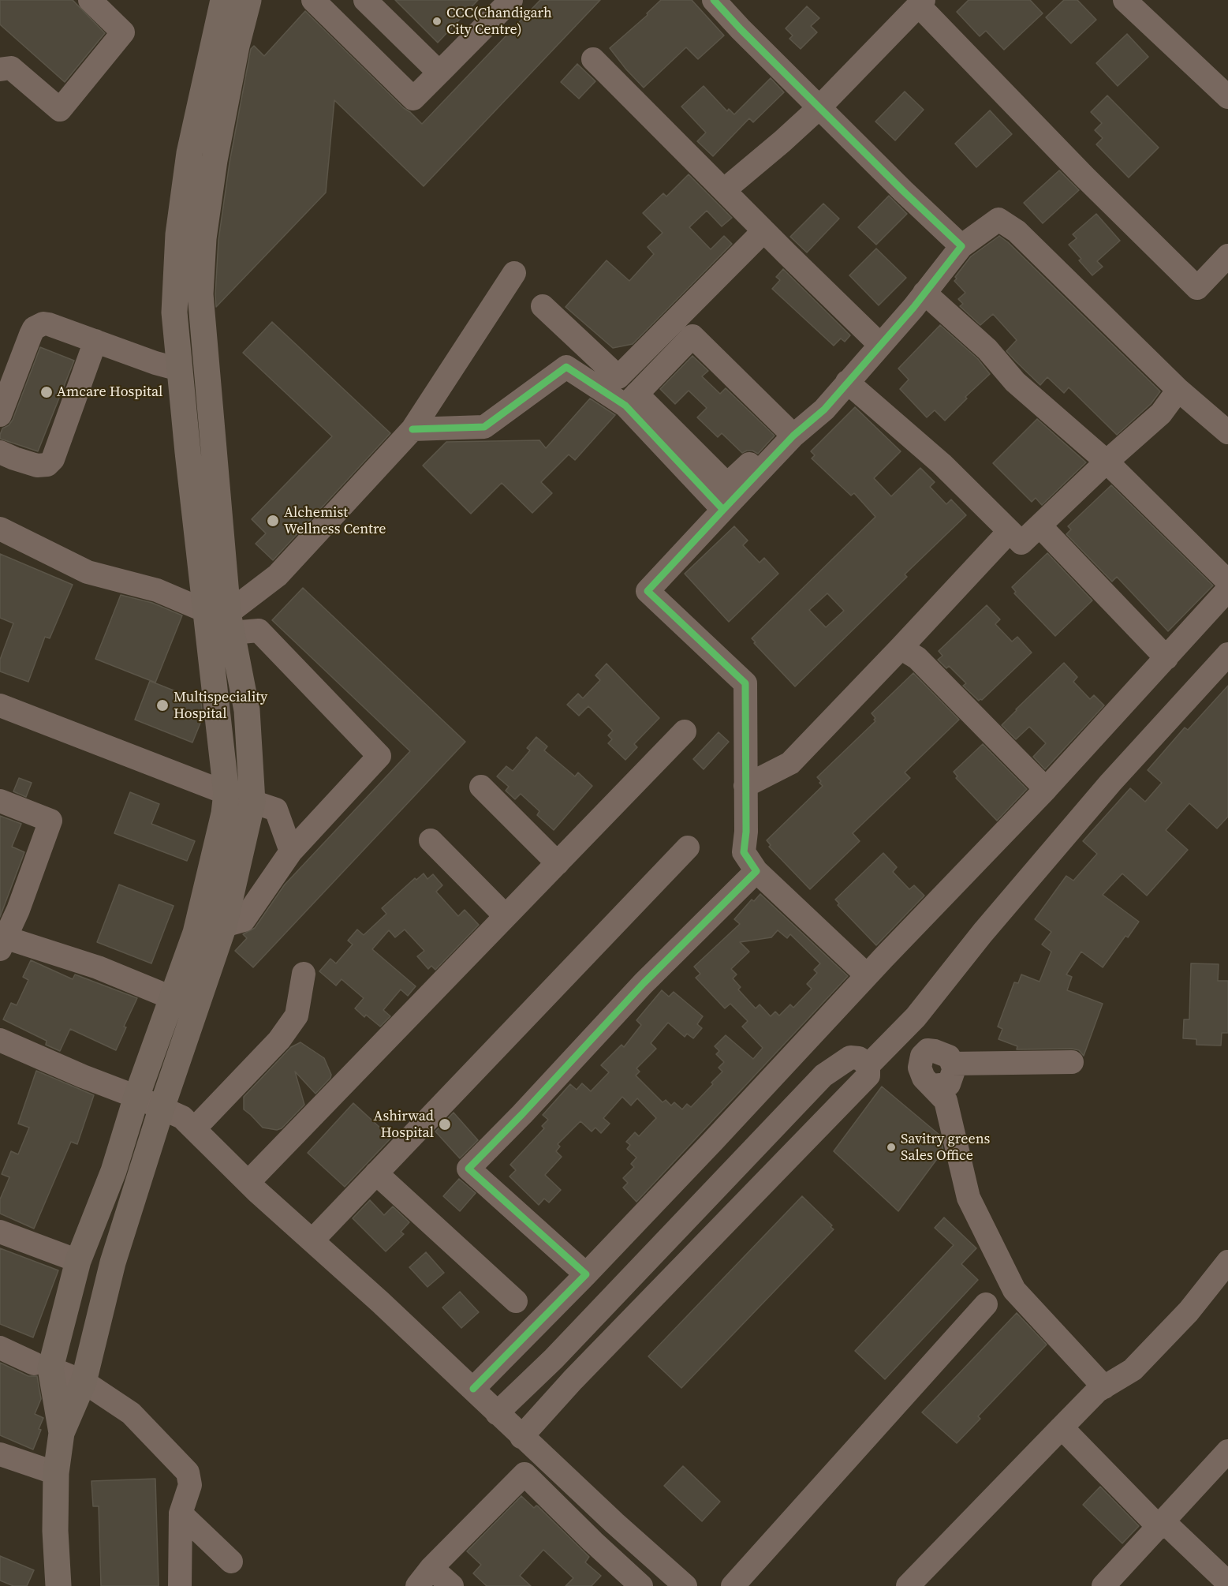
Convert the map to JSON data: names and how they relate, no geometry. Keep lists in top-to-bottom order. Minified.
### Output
{"places":["CCC(Chandigarh City Centre)","Amcare Hospital","Alchemist Wellness Centre","Multispeciality Hospital","Ashirwad Hospital","Savitry greens Sales Office"]}
